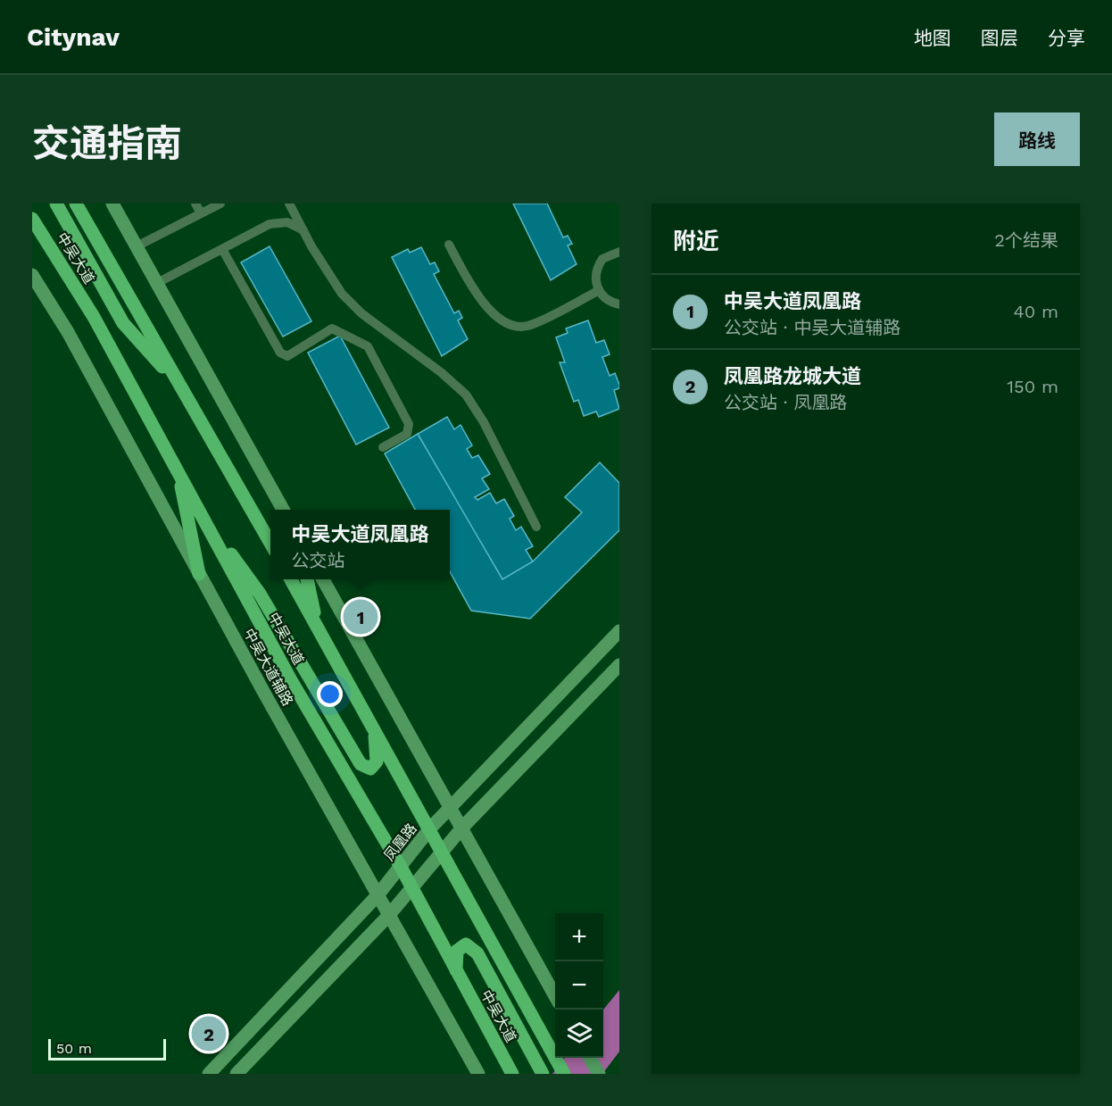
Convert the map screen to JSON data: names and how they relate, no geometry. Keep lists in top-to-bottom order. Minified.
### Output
{"streets":{"main road":["中吴大道","中吴大道辅路","凤凰路"]},"crossings":[["中吴大道","凤凰路"],["中吴大道辅路","凤凰路"]],"scale_bar":"50 m","page":{"header":"Citynav","nav":["地图","图层","分享"],"title":"交通指南","buttons":"路线","heading":["附近","2个结果"],"list":[{"mark":"1","name":"中吴大道凤凰路","note":"公交站 · 中吴大道辅路","value":"40 m"},{"mark":"2","name":"凤凰路龙城大道","note":"公交站 · 凤凰路","value":"150 m"}],"popup":["中吴大道凤凰路","公交站"],"pins":["1","2"],"map_buttons":["+","−"],"scale":"50 m"}}
